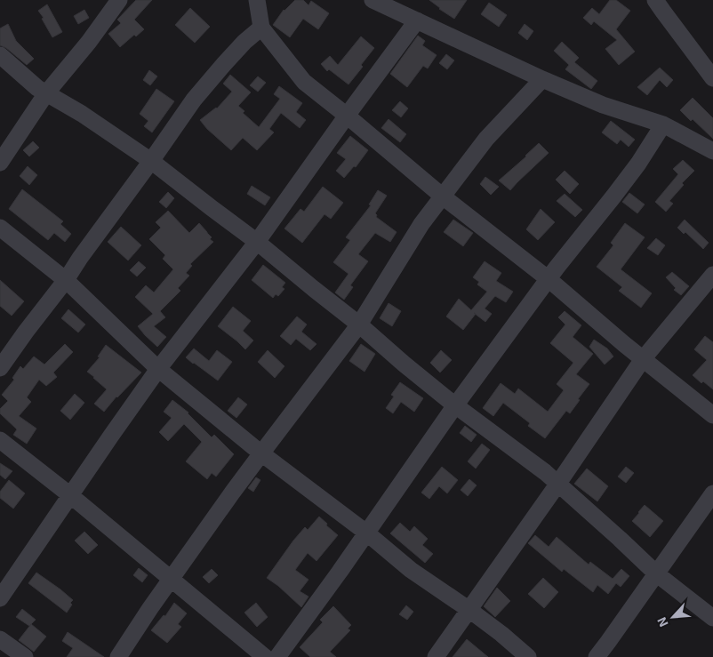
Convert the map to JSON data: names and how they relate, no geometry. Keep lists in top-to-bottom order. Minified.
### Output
{"north":"bottom left"}
